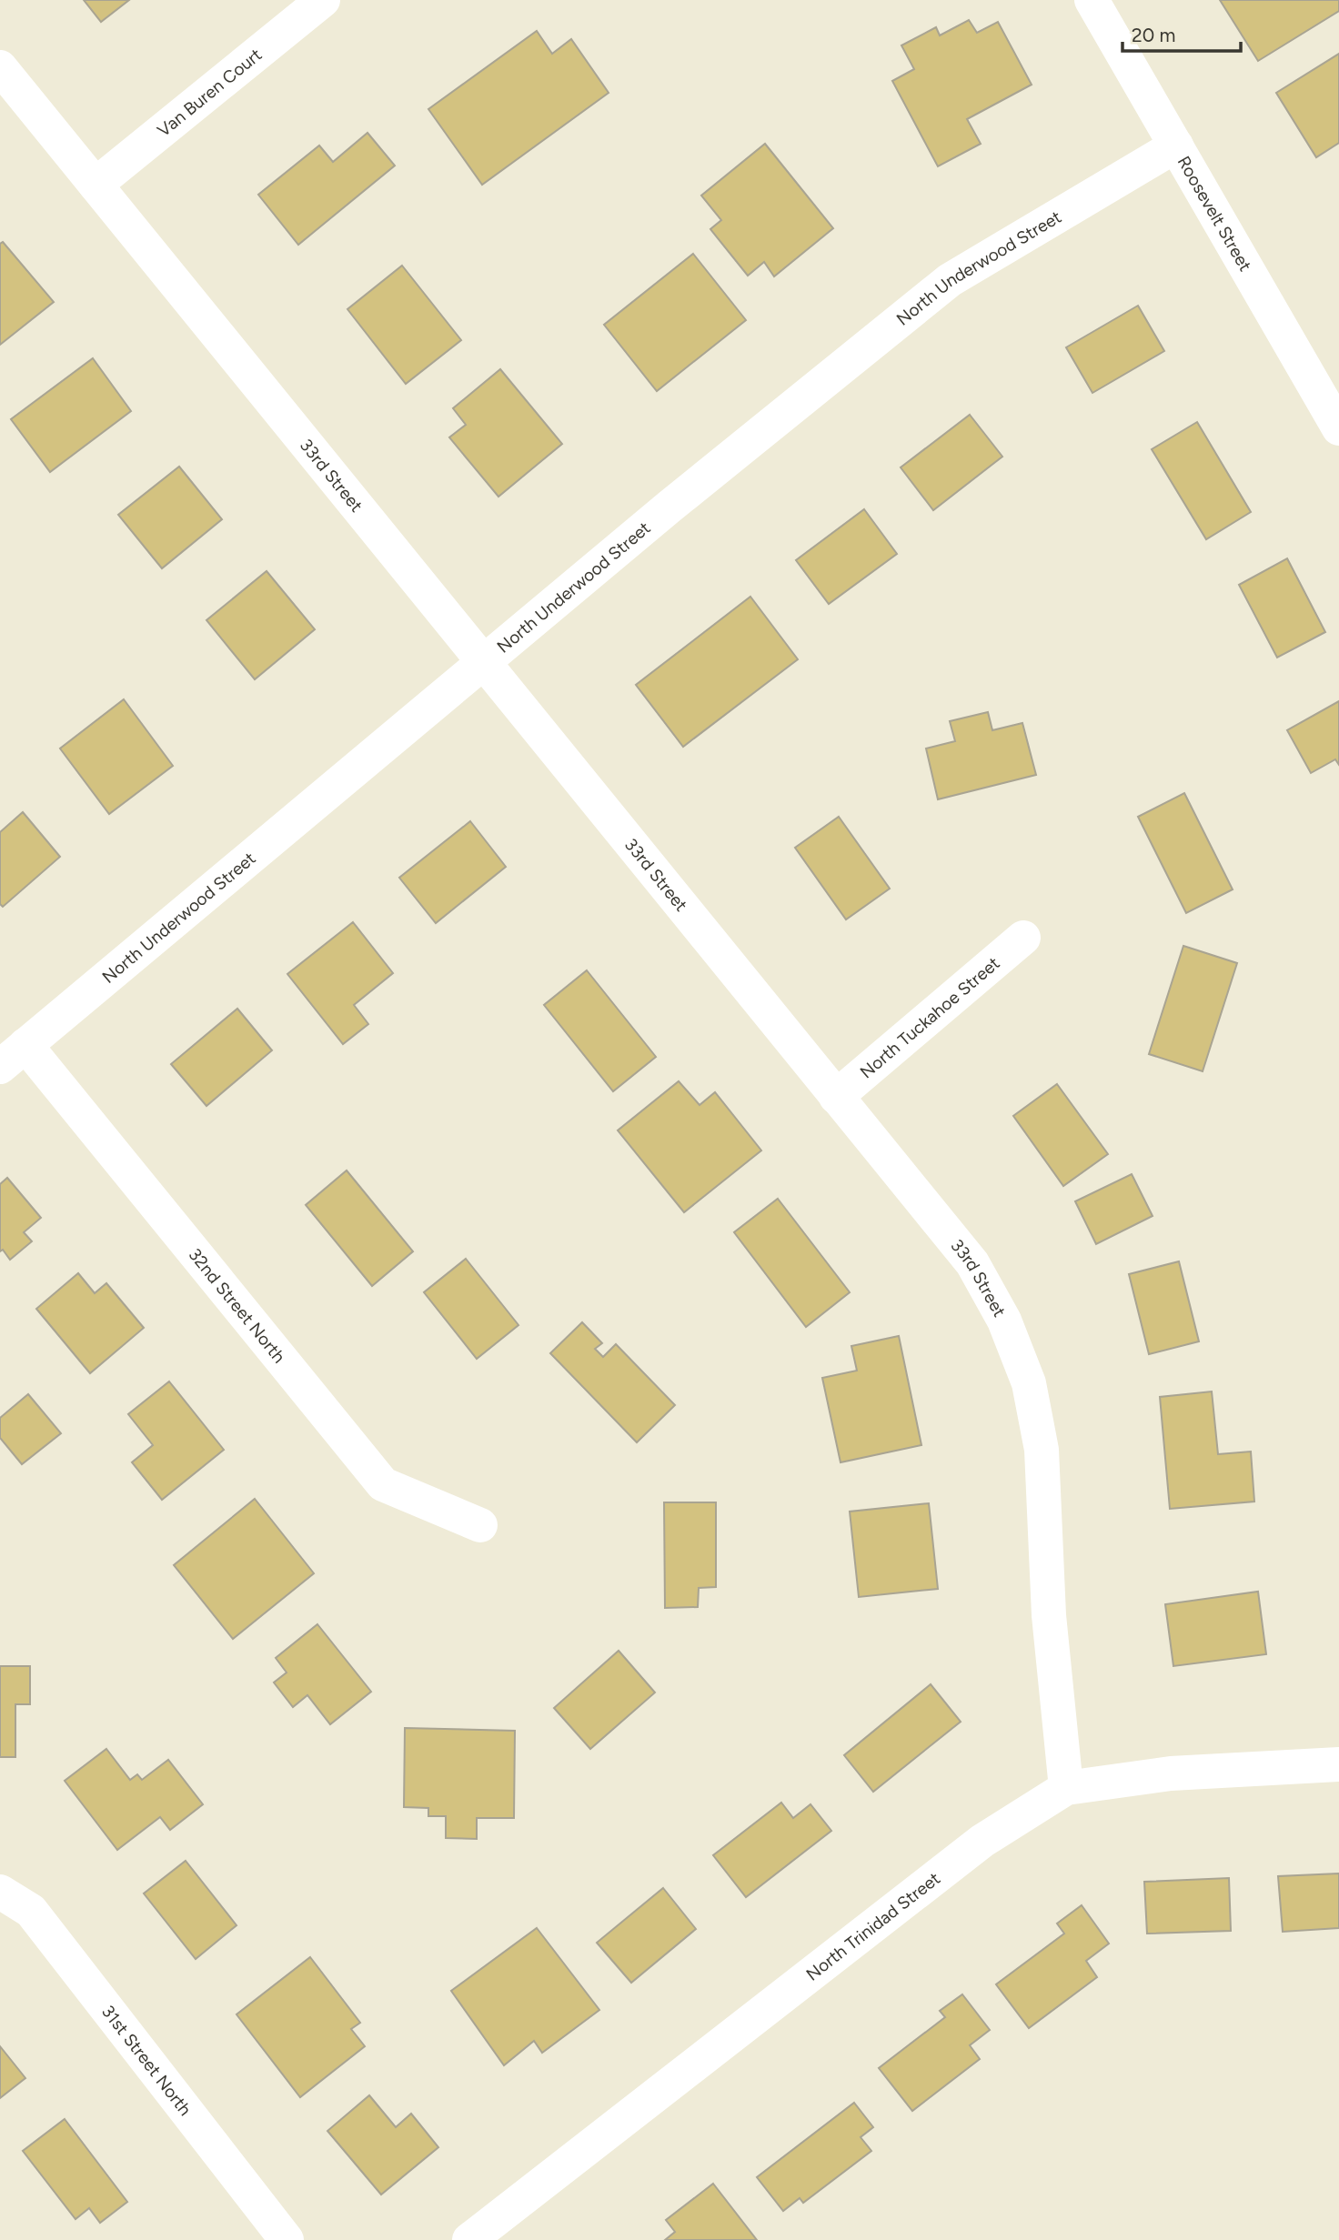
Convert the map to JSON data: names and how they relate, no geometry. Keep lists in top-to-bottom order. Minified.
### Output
{"streets":{"street":["Van Buren Court","Roosevelt Street","North Underwood Street","33rd Street","North Tuckahoe Street","32nd Street North","North Trinidad Street","31st Street North"]},"crossings":[["Van Buren Court","33rd Street"],["Roosevelt Street","North Underwood Street"],["North Underwood Street","33rd Street"],["North Underwood Street","32nd Street North"],["33rd Street","North Tuckahoe Street"],["33rd Street","North Trinidad Street"]],"scale_bar":"20 m"}
